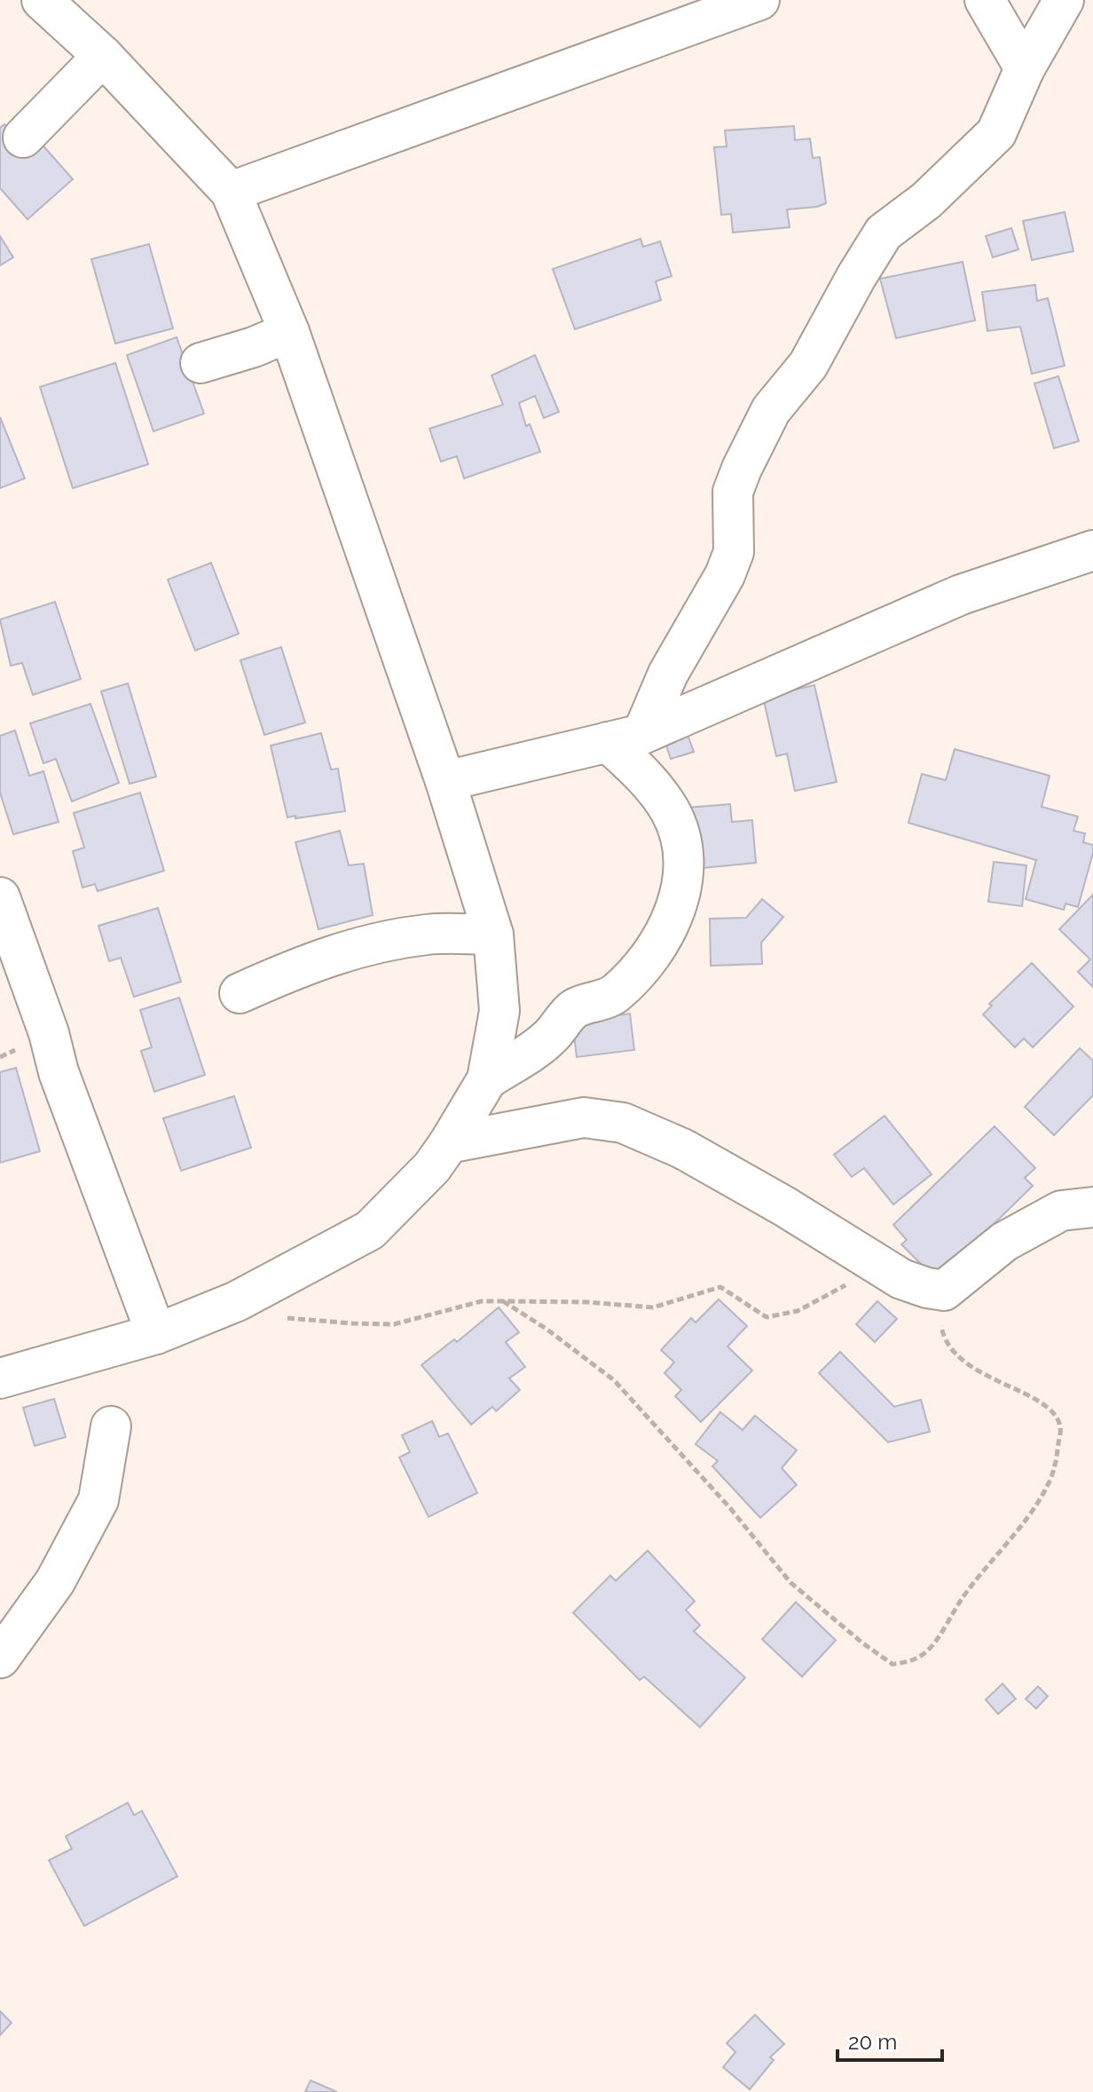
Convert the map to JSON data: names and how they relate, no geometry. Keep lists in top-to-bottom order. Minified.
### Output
{"scale_bar":"20 m"}
